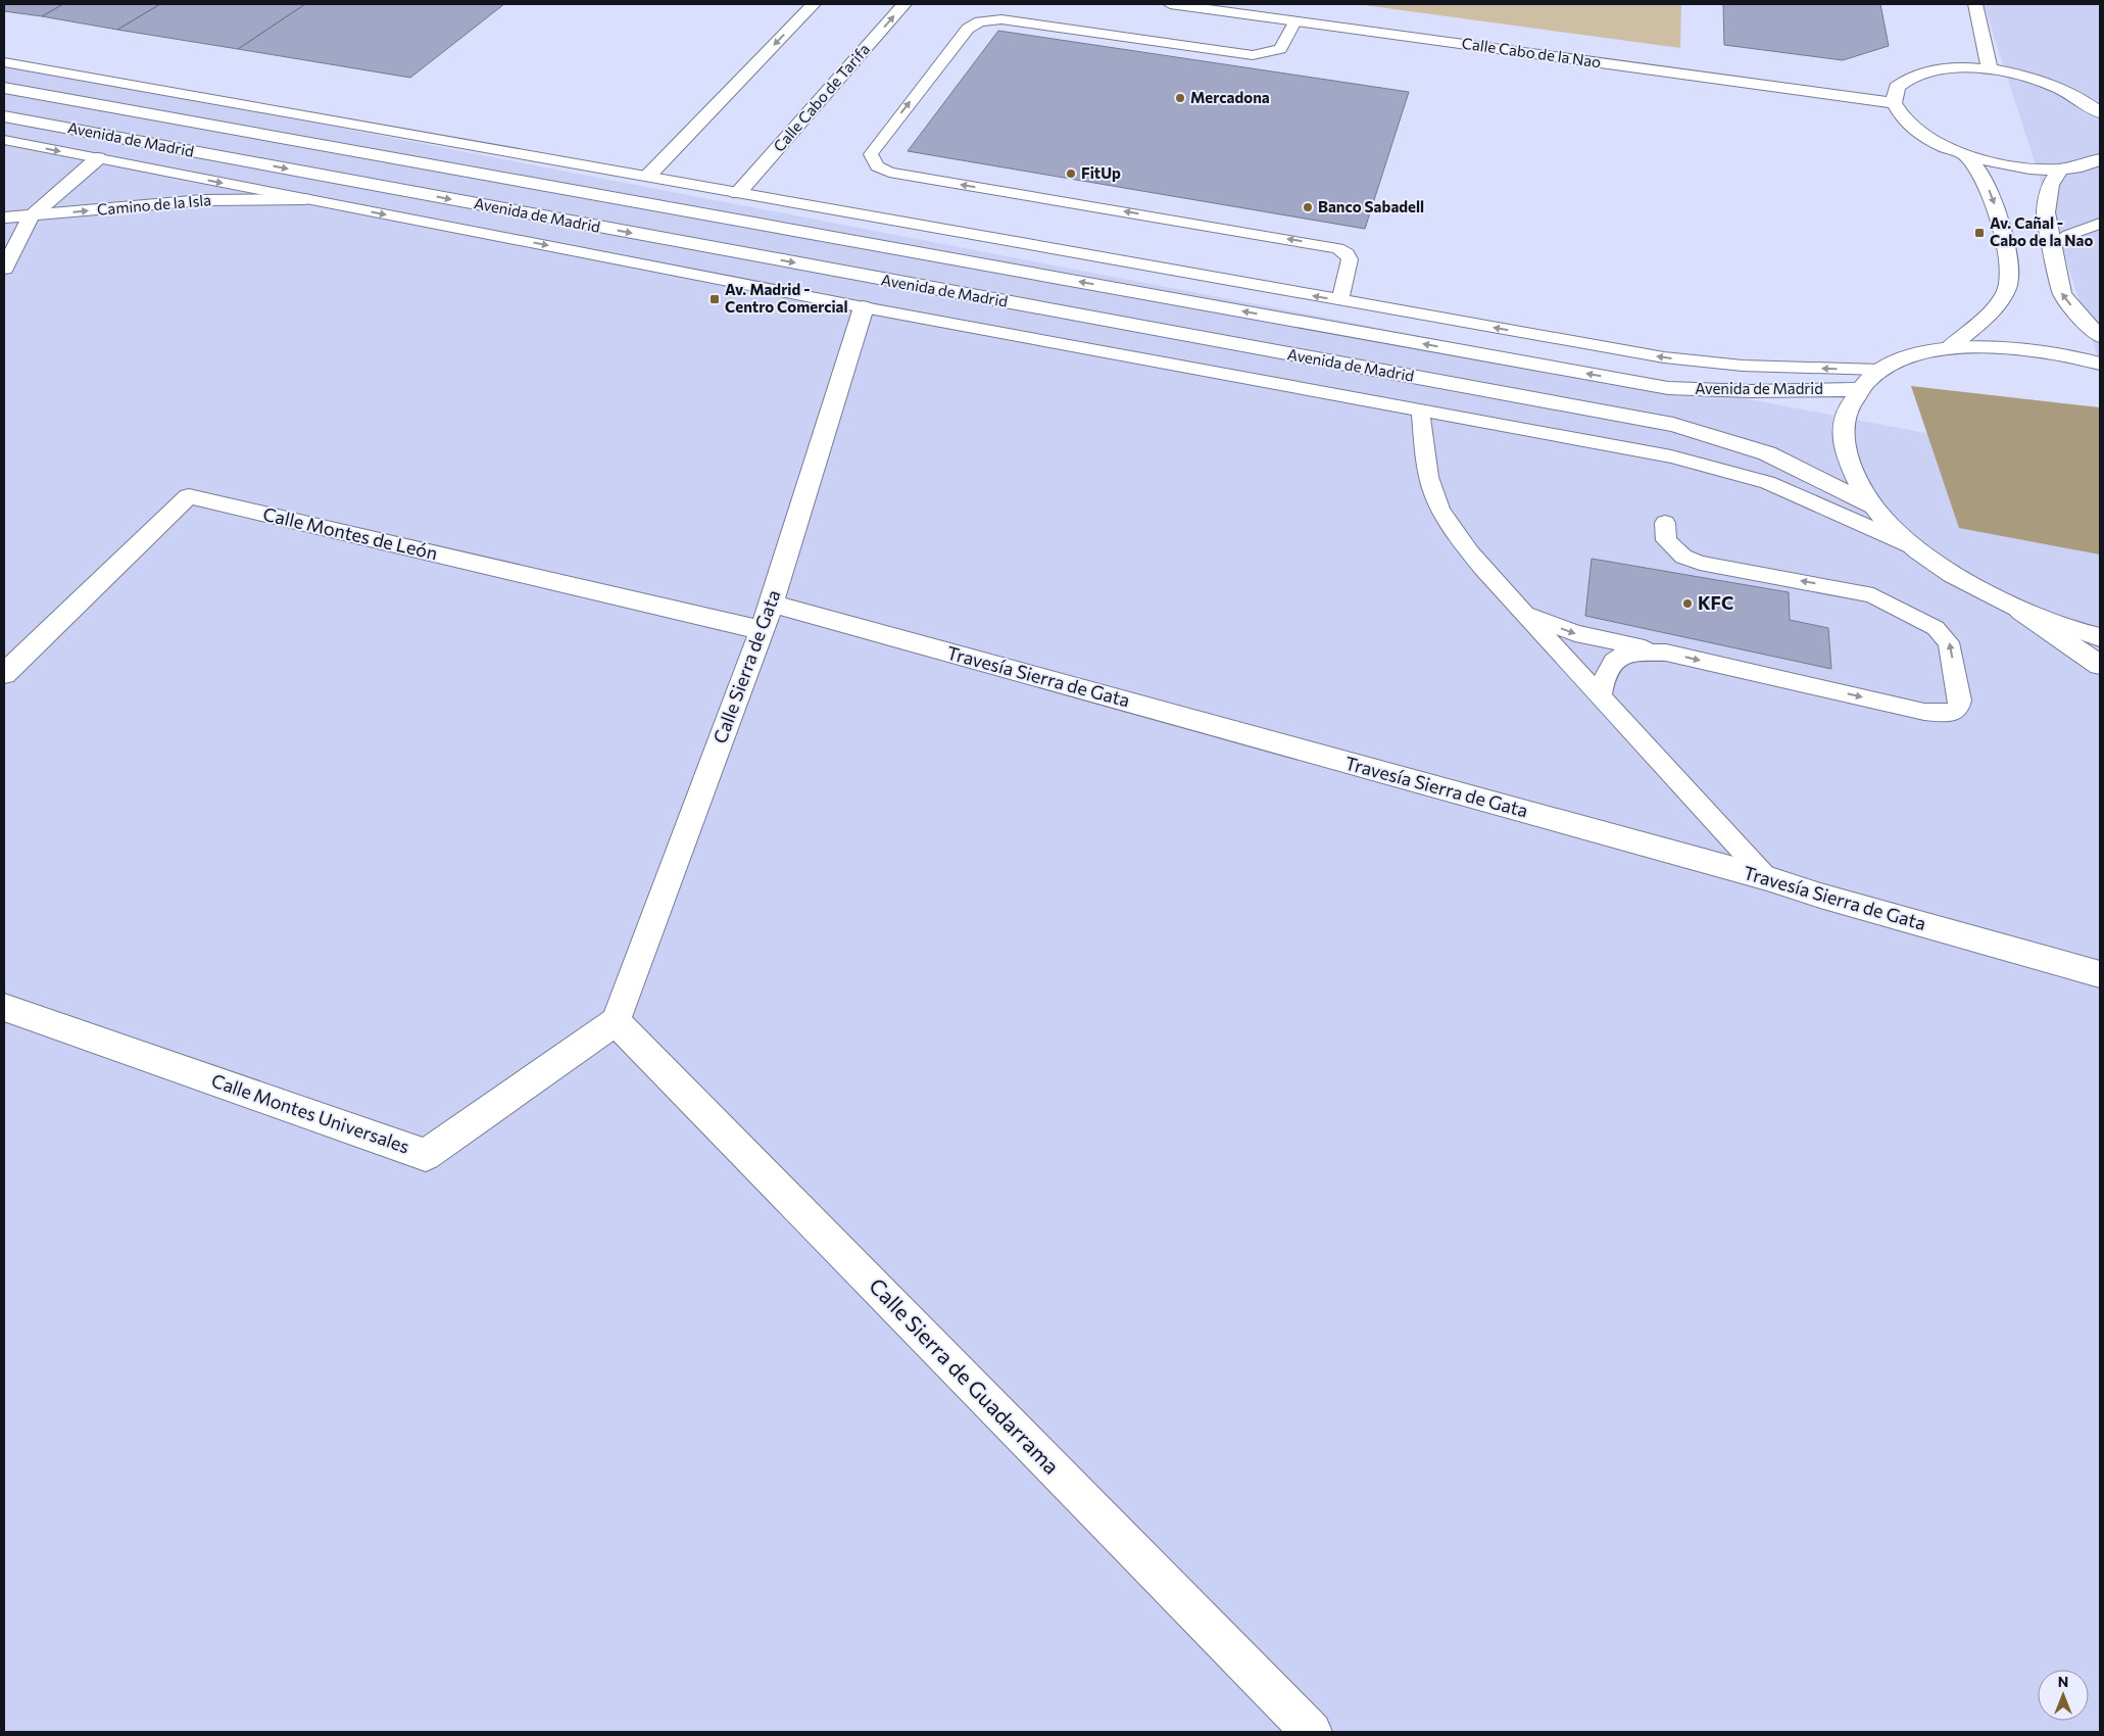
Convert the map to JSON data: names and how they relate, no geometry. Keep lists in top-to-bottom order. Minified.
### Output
{"streets":{"main road":["Calle Cabo de la Nao","Calle Cabo de Tarifa","Avenida de Madrid","Camino de la Isla","Calle Montes de León","Calle Sierra de Gata","Travesía Sierra de Gata","Calle Montes Universales","Calle Sierra de Guadarrama"]},"crossings":[["Calle Montes de León","Calle Sierra de Gata"],["Calle Sierra de Gata","Travesía Sierra de Gata"],["Calle Sierra de Gata","Calle Montes Universales"],["Calle Sierra de Gata","Calle Sierra de Guadarrama"],["Calle Montes Universales","Calle Sierra de Guadarrama"]],"one_way":["Camino de la Isla"],"places":{"other":["Mercadona","FitUp","Banco Sabadell","KFC"],"transit":["Av. Cañal - Cabo de la Nao","Av. Madrid - Centro Comercial"]},"north":"top"}
